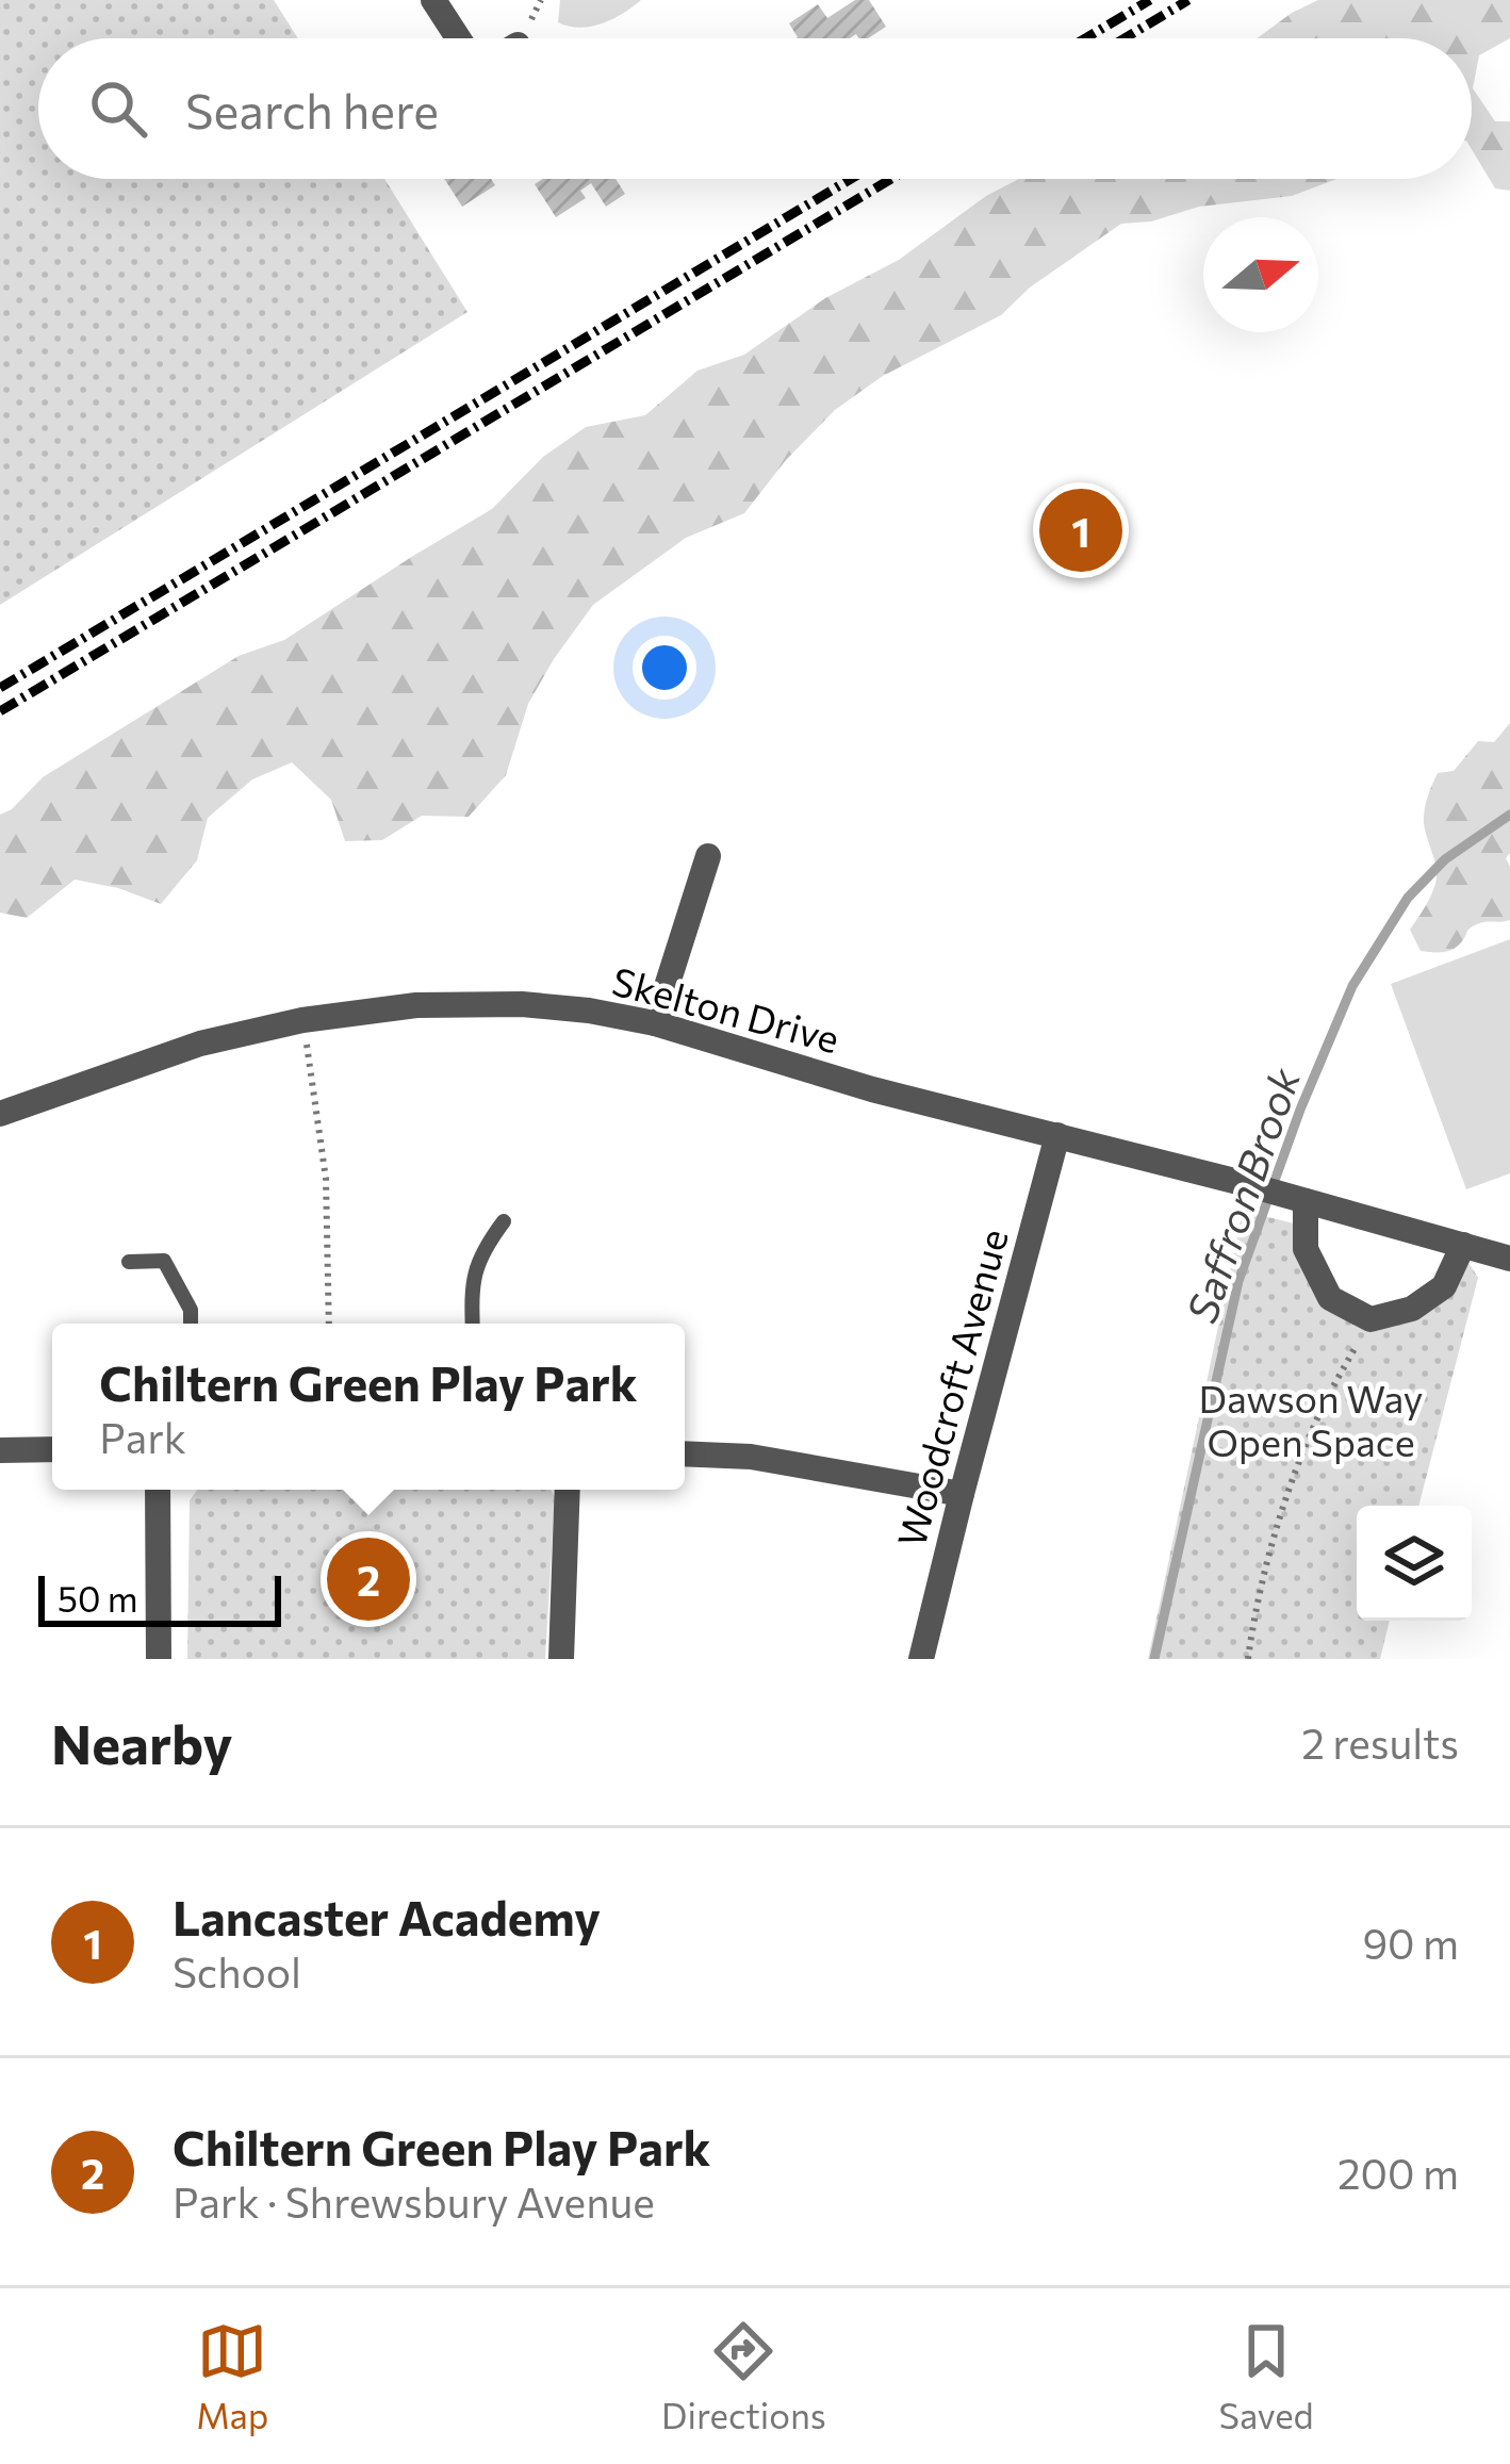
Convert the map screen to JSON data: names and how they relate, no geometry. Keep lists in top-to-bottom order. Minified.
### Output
{"streets":{"street":["Skelton Drive","Woodcroft Avenue"]},"crossings":[["Skelton Drive","Woodcroft Avenue"]],"water":["Saffron Brook"],"parks":["Dawson Way Open Space"],"scale_bar":"50 m","north":"right","page":{"search":"Search here","pins":["1","2"],"popup":["Chiltern Green Play Park","Park"],"scale":"50 m","heading":["Nearby","2 results"],"list":[{"mark":"1","name":"Lancaster Academy","note":"School","value":"90 m"},{"mark":"2","name":"Chiltern Green Play Park","note":"Park · Shrewsbury Avenue","value":"200 m"}],"nav":["Map","Directions","Saved"]}}
